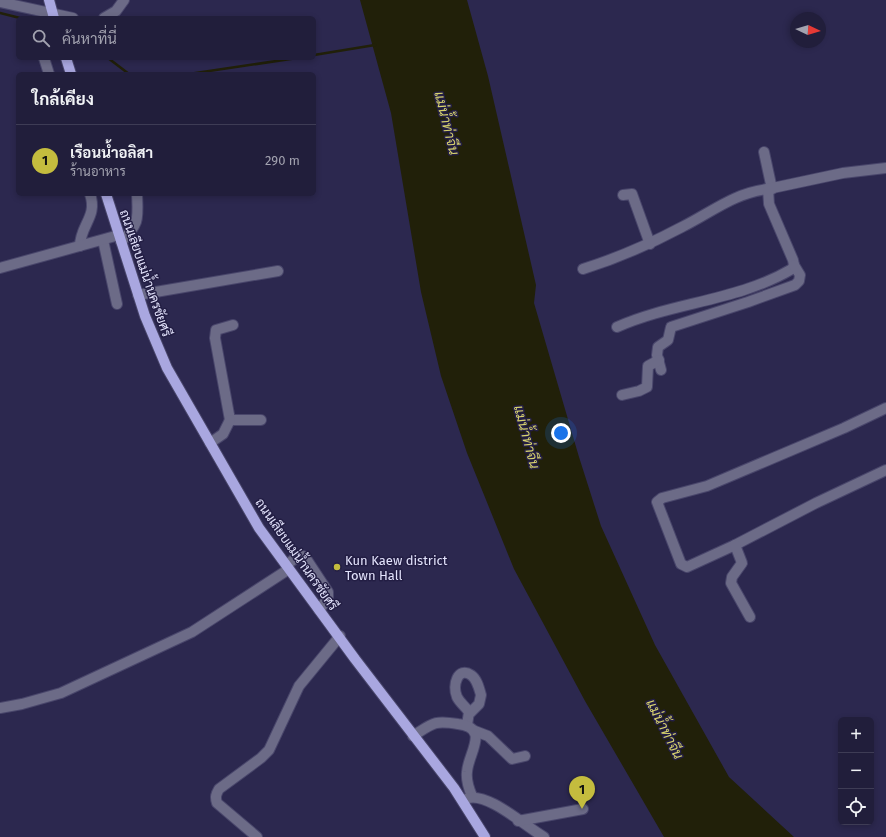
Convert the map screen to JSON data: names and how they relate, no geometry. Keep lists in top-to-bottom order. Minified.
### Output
{"streets":{"main road":["ถนนเลียบแม่น้ำนครชัยศรี"]},"water":["แม่น้ำท่าจีน"],"places":["Kun Kaew district Town Hall"],"north":"right","page":{"search":"ค้นหาที่นี่","heading":"ใกล้เคียง","list":[{"mark":"1","name":"เรือนน้ำอลิสา","note":"ร้านอาหาร","value":"290 m"}],"map_buttons":["+","−"],"pins":"1"}}
